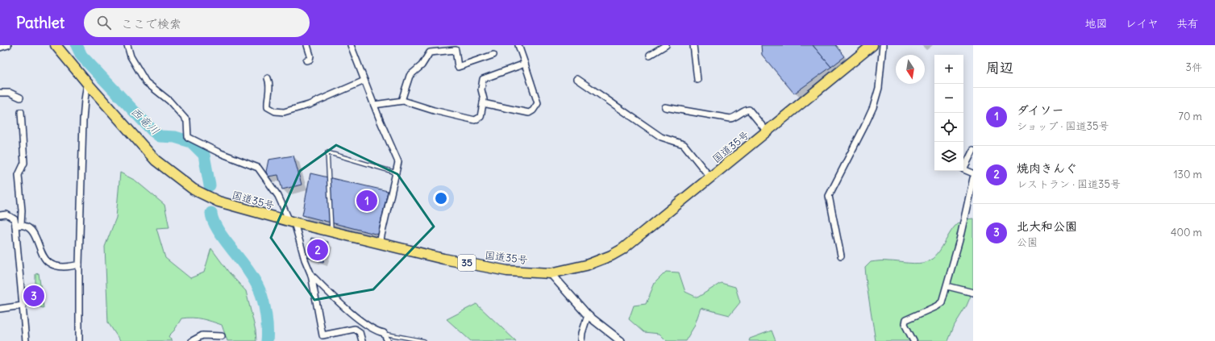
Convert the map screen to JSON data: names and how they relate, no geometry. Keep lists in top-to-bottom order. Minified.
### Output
{"streets":{"highway":["国道35号","35"]},"water":["西竜川"],"north":"bottom","page":{"header":"Pathlet","search":"ここで検索","nav":["地図","レイヤ","共有"],"heading":["周辺","3件"],"map_buttons":["+","−"],"list":[{"mark":"1","name":"ダイソー","note":"ショップ · 国道35号","value":"70 m"},{"mark":"2","name":"焼肉きんぐ","note":"レストラン · 国道35号","value":"130 m"},{"mark":"3","name":"北大和公園","note":"公園","value":"400 m"}],"pins":["1","2","3"]}}
